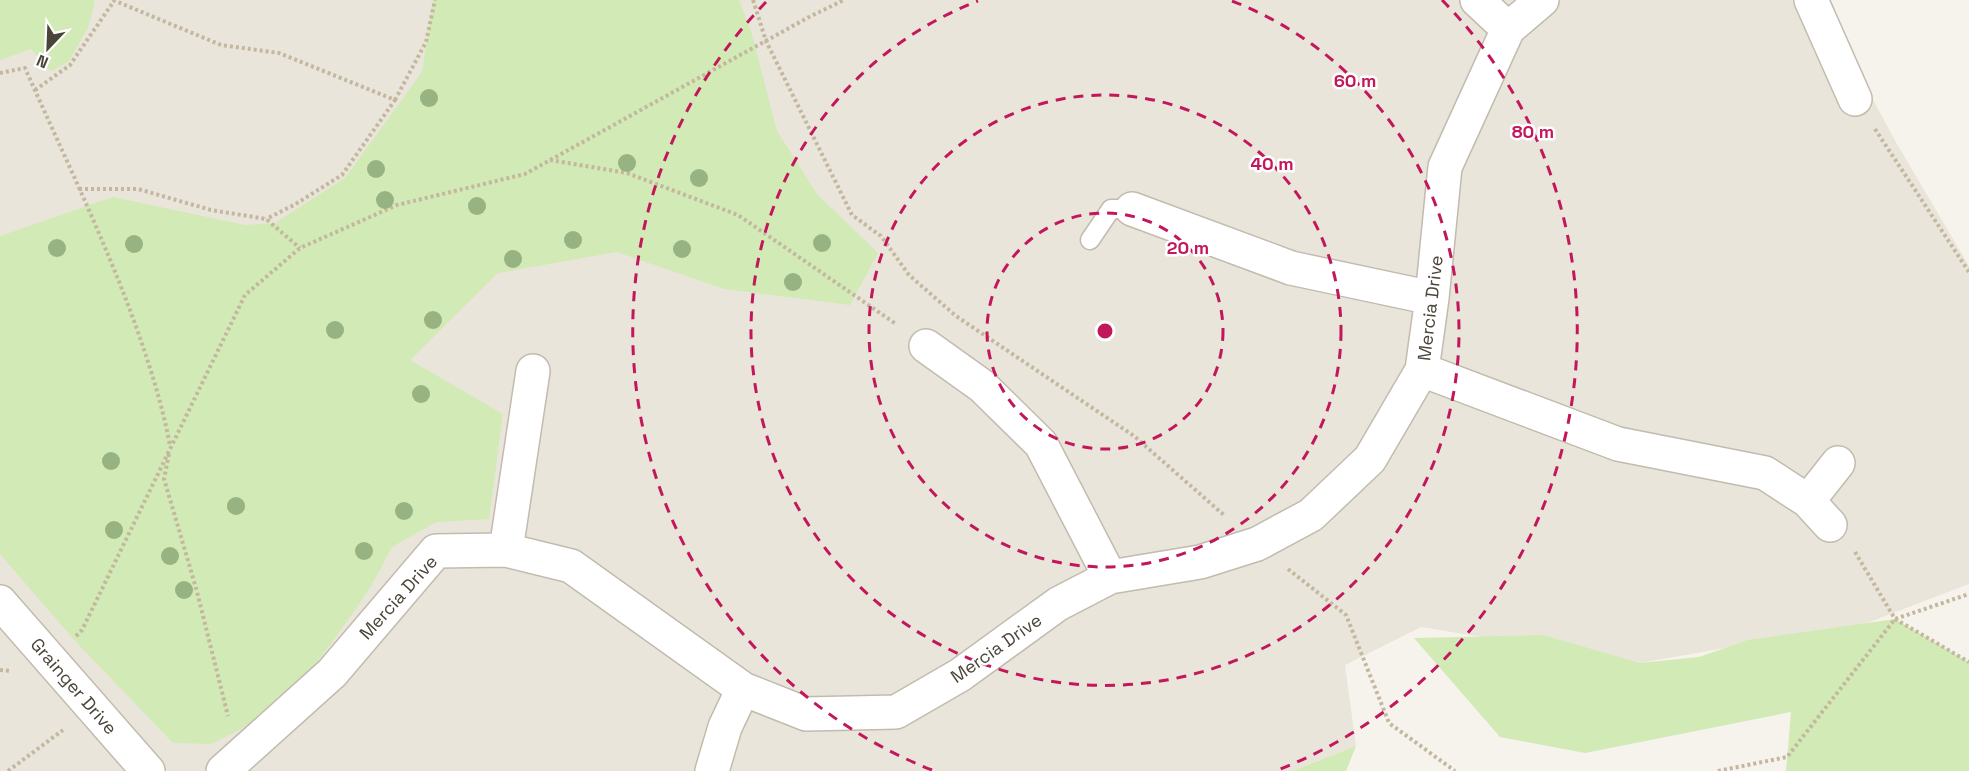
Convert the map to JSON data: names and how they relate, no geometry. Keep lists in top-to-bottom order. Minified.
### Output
{"streets":{"street":["Mercia Drive","Grainger Drive"]},"north":"bottom left","rings":["60 m","80 m","40 m","20 m"]}
